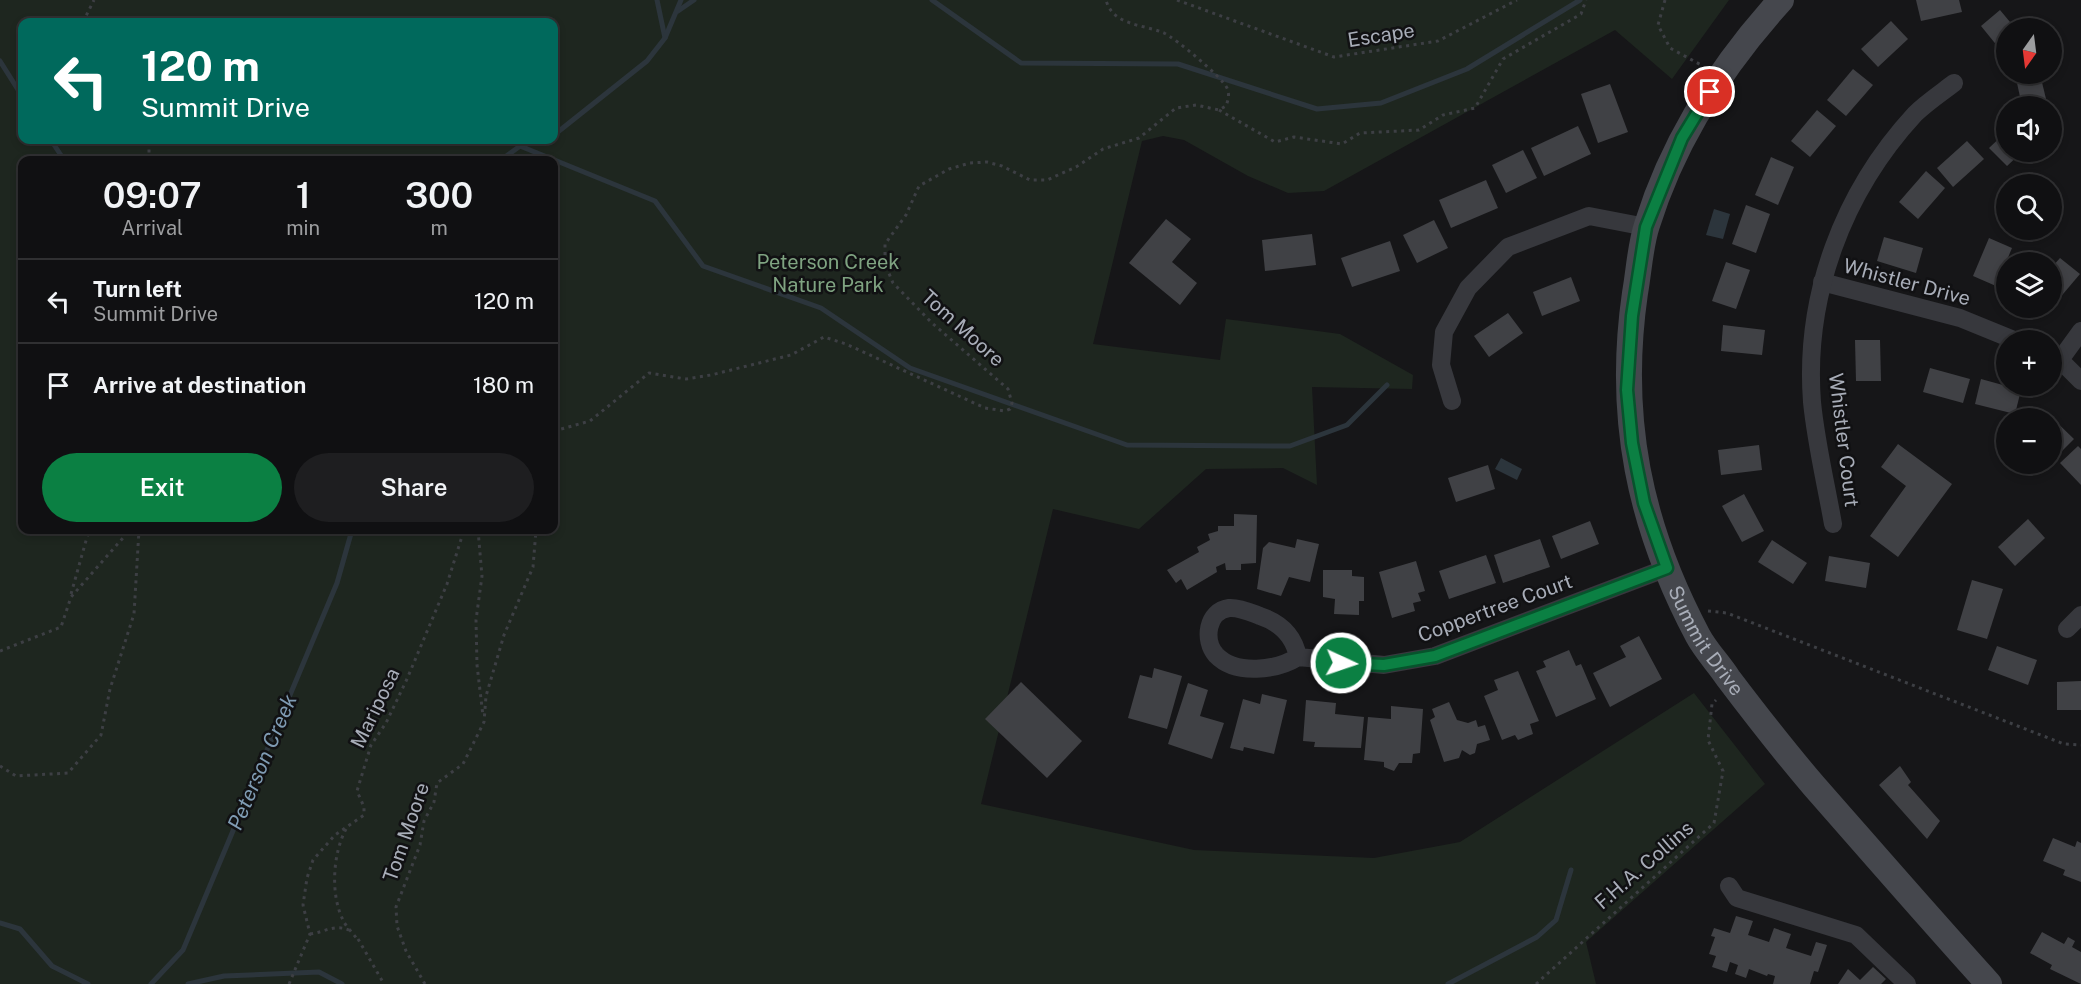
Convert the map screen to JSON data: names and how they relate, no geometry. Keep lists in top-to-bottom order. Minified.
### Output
{"streets":{"main road":["Summit Drive"],"street":["Whistler Drive","Whistler Court","Coppertree Court"],"path":["Escape","Tom Moore","Mariposa","F.H.A. Collins"]},"crossings":[["Whistler Drive","Whistler Court"],["Coppertree Court","Summit Drive"],["Summit Drive","F.H.A. Collins"]],"water":["Peterson Creek"],"parks":["Peterson Creek Nature Park"],"north":"bottom","page":{"map_buttons":["+","−"],"turn":["120 m","Summit Drive"],"eta":["09:07","Arrival","1","min","300","m"],"list":[{"name":"Turn left","note":"Summit Drive","value":"120 m"},{"name":"Arrive at destination","value":"180 m"}],"buttons":["Exit","Share"]}}
